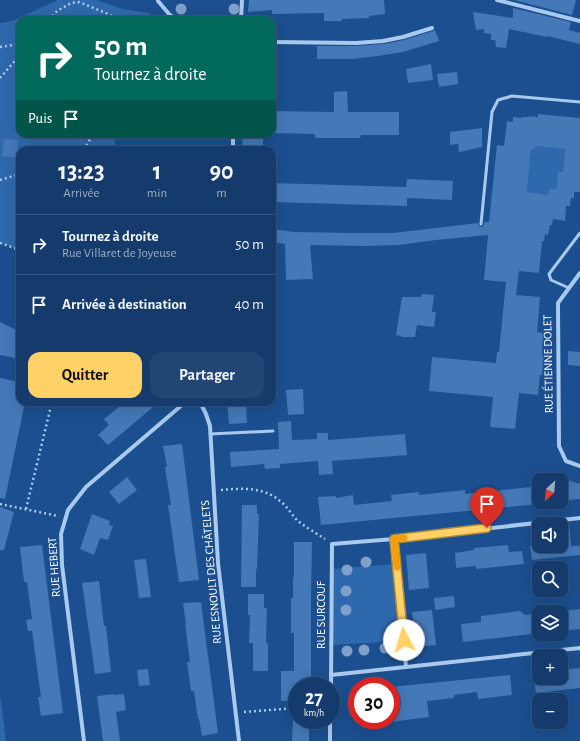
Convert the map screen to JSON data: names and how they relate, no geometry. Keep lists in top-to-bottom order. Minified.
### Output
{"streets":{"street":["RUE ÉTIENNE DOLET","RUE HEBERT","RUE ESNOULT DES CHÂTELETS","RUE SURCOUF"]},"north":"bottom left","page":{"turn":["50 m","Tournez à droite"],"then":"Puis","eta":["13:23","Arrivée","1","min","90","m"],"list":[{"name":"Tournez à droite","note":"Rue Villaret de Joyeuse","value":"50 m"},{"name":"Arrivée à destination","value":"40 m"}],"buttons":["Quitter","Partager"],"map_buttons":["+","−"],"speed":"27 km/h","limit":"30"}}
